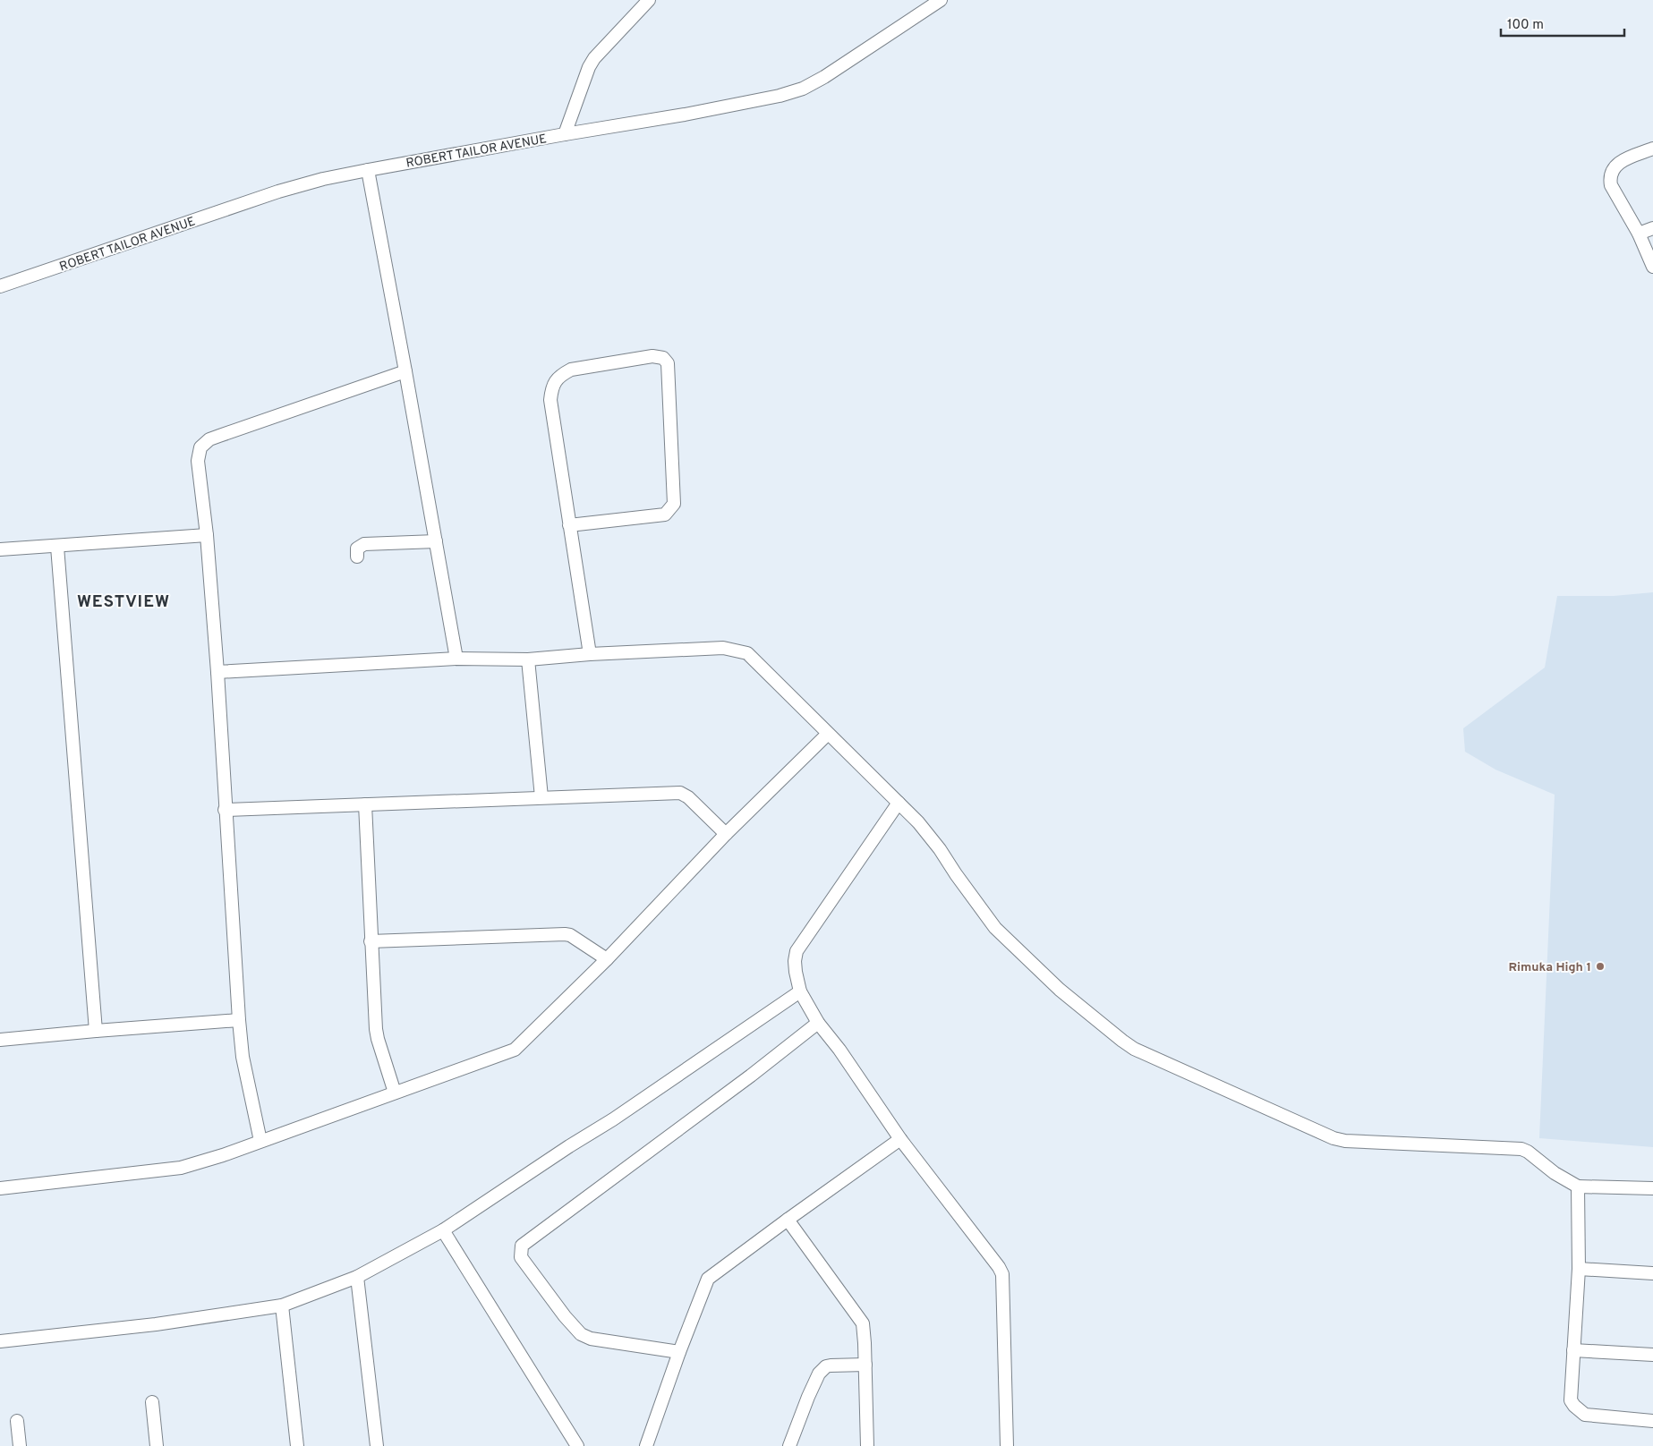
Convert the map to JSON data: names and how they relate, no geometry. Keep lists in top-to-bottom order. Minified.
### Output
{"streets":{"street":["ROBERT TAILOR AVENUE"]},"districts":["WESTVIEW"],"places":["Rimuka High 1"],"scale_bar":"100 m"}
